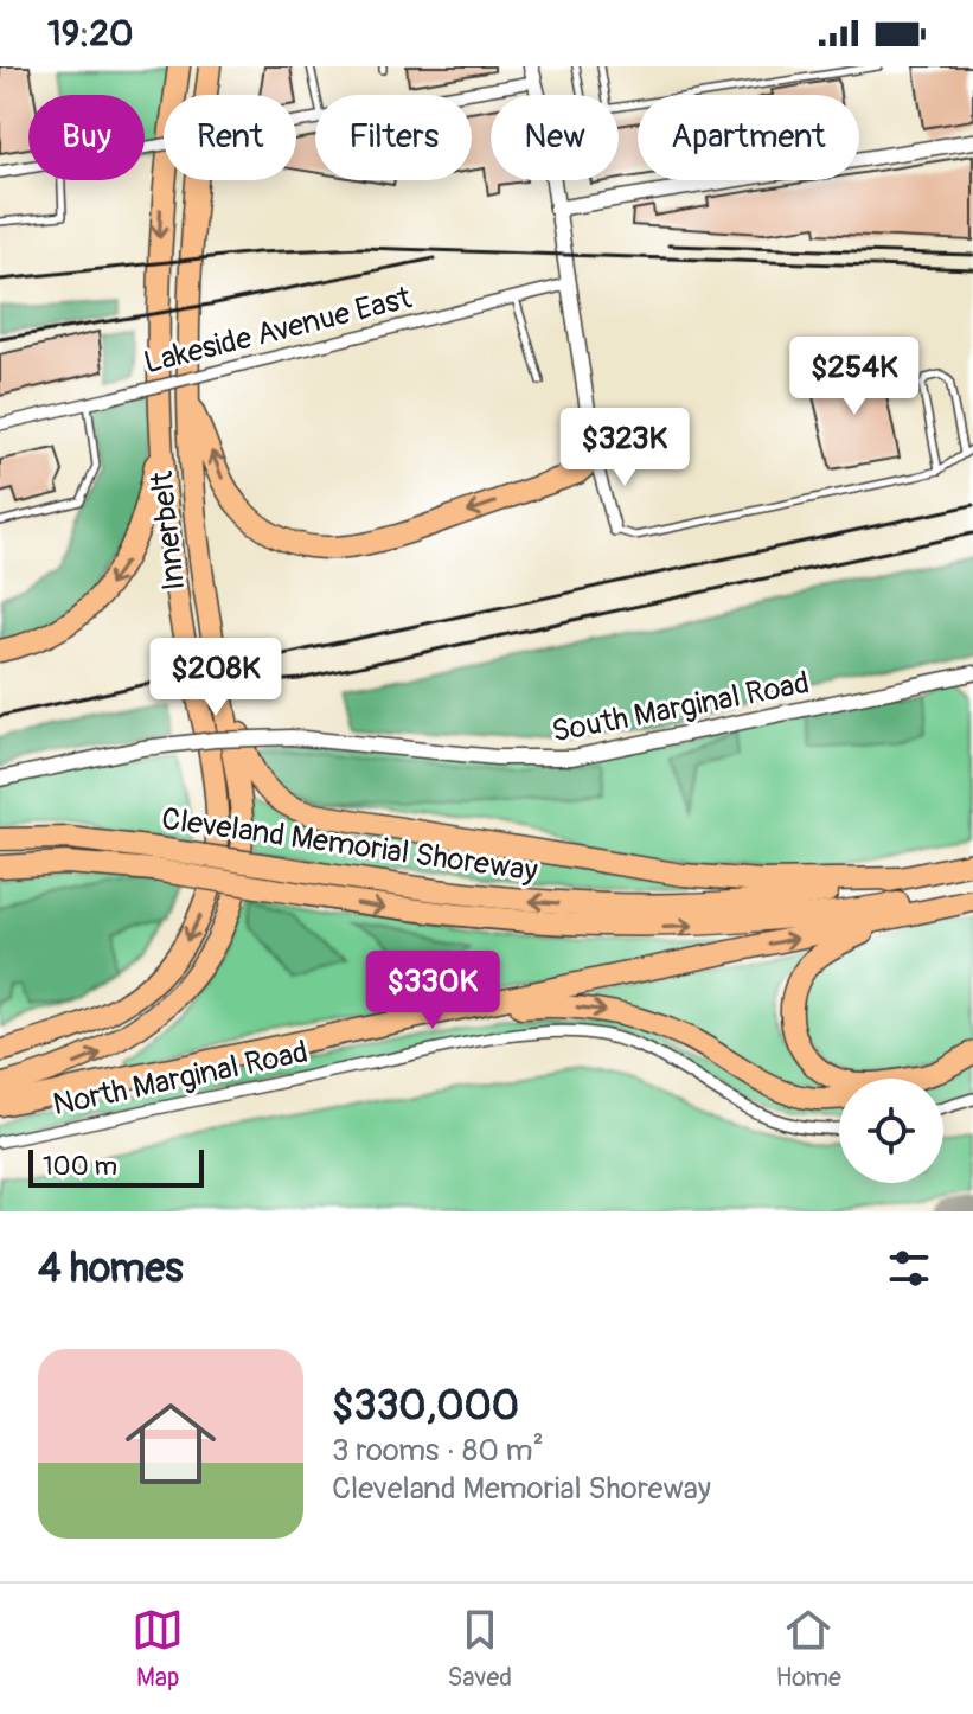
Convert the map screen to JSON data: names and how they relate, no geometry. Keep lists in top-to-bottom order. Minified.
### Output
{"streets":{"highway":["Innerbelt","Cleveland Memorial Shoreway"],"street":["Lakeside Avenue East","South Marginal Road","North Marginal Road"]},"scale_bar":"100 m","page":{"status":"19:20","chip":["Buy","Rent","Filters","New","Apartment"],"price":["$254K","$323K","$208K","$330K"],"scale":"100 m","heading":"4 homes","list":[{"name":"$330,000","note":"3 rooms · 80 m² · Cleveland Memorial Shoreway"}],"tabs":["Map","Saved","Home"]}}
